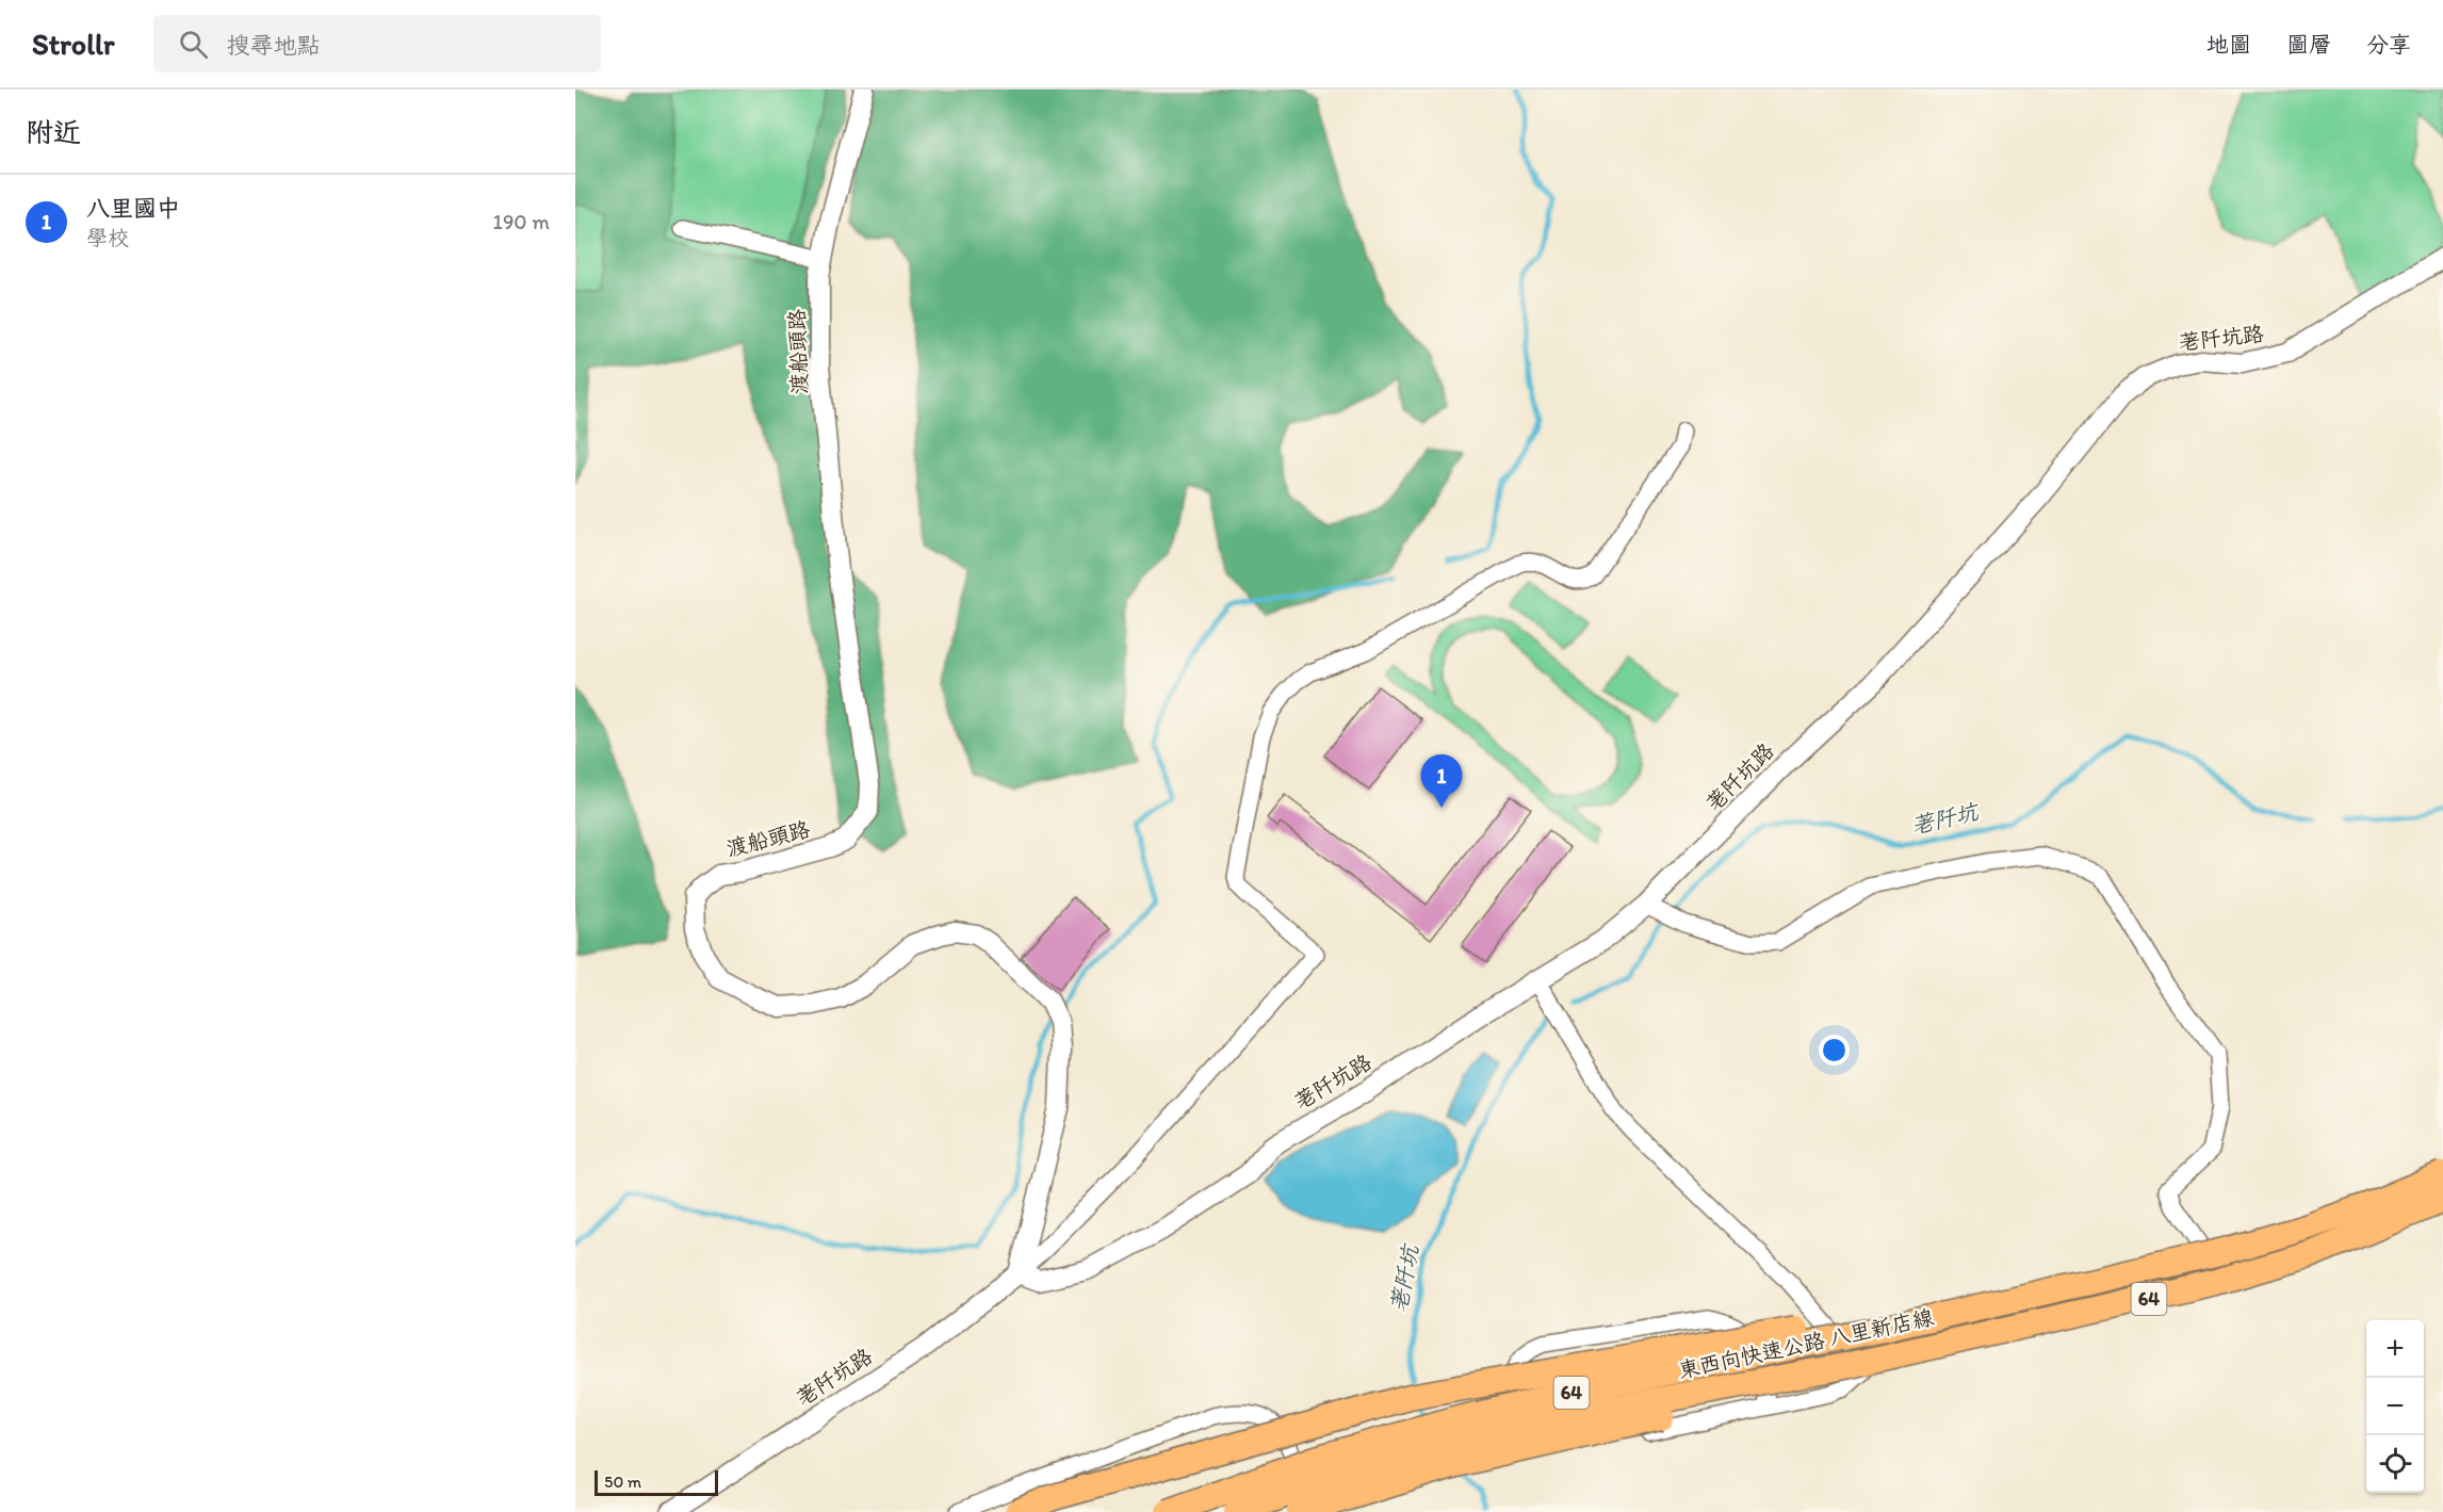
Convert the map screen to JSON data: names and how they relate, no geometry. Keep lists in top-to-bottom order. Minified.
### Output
{"streets":{"highway":["64","東西向快速公路 八里新店線"],"street":["荖阡坑路","渡船頭路"]},"crossings":[["荖阡坑路","渡船頭路"]],"water":["荖阡坑"],"scale_bar":"50 m","page":{"header":"Strollr","search":"搜尋地點","nav":["地圖","圖層","分享"],"heading":"附近","list":[{"mark":"1","name":"八里國中","note":"學校","value":"190 m"}],"pins":"1","map_buttons":["+","−"],"scale":"50 m"}}
